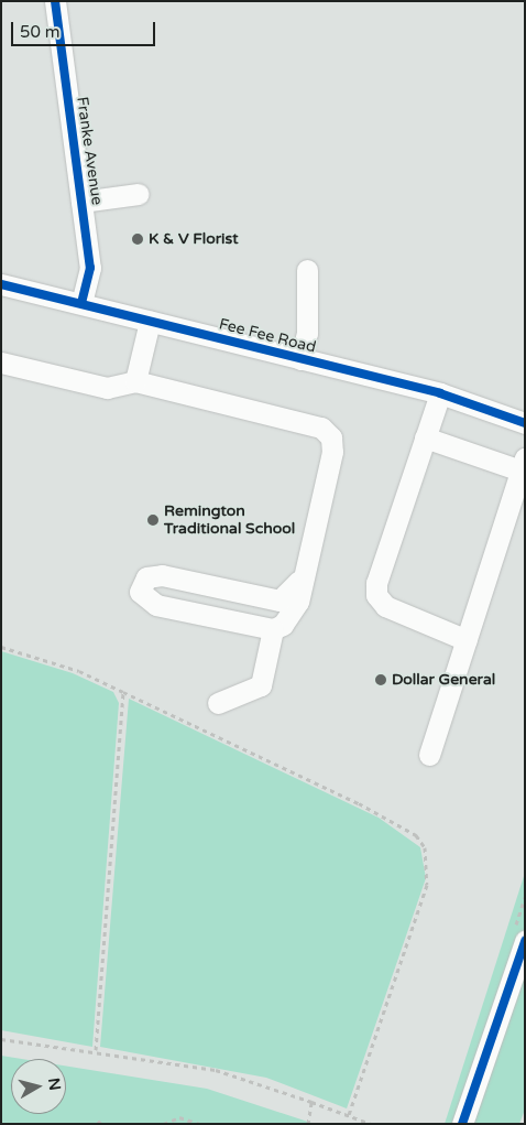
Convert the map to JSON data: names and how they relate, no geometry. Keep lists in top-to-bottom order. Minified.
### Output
{"streets":{"street":["Franke Avenue","Fee Fee Road"]},"crossings":[["Franke Avenue","Fee Fee Road"]],"places":["K & V Florist","Remington Traditional School","Dollar General"],"scale_bar":"50 m","north":"right"}
